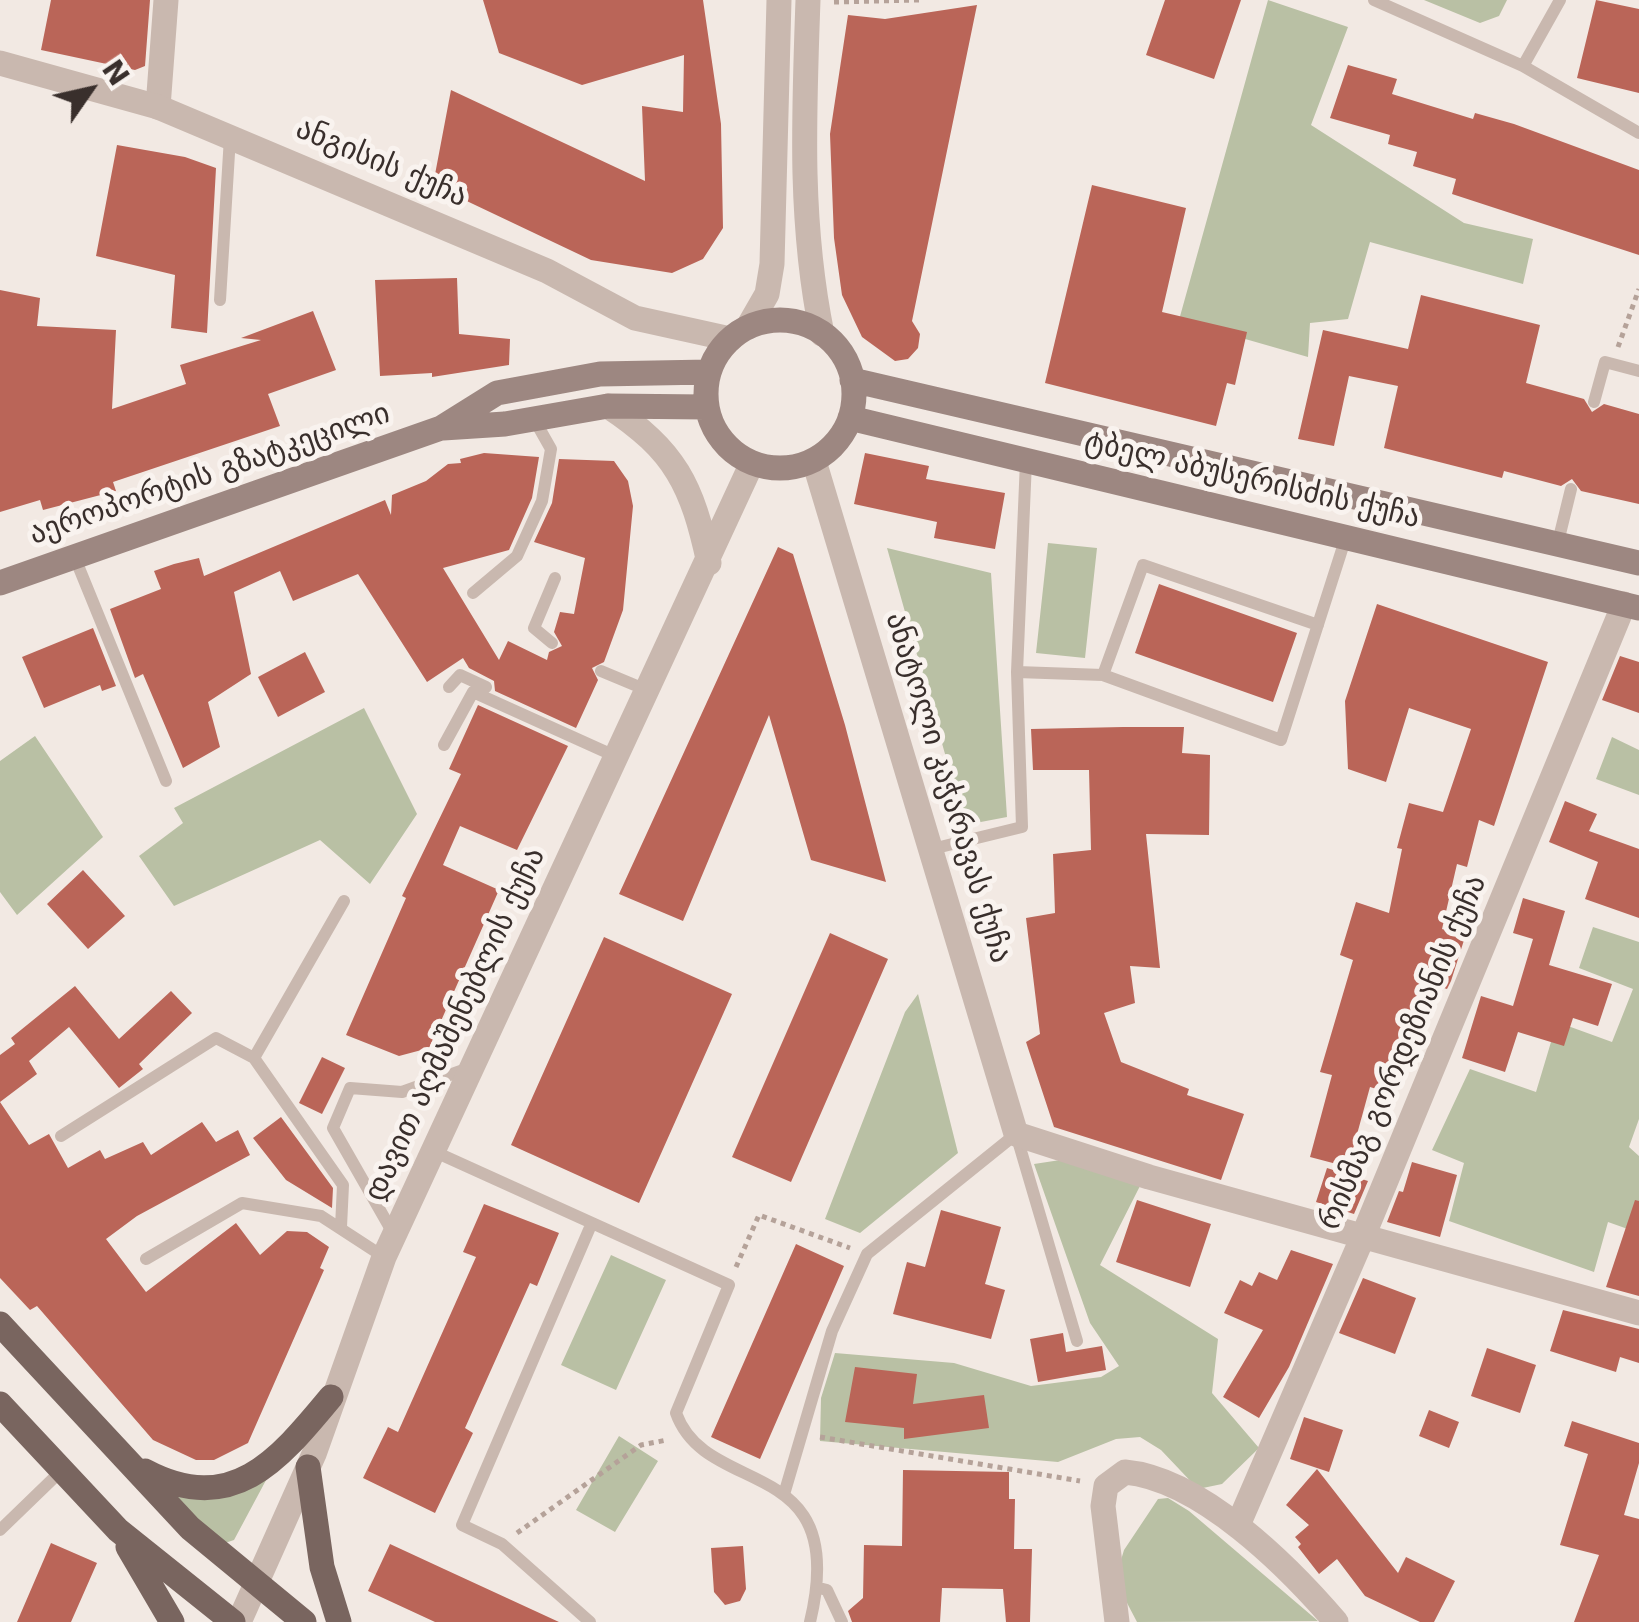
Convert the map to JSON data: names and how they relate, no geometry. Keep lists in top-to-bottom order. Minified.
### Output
{"streets":{"main road":["აეროპორტის გზატკეცილი","ტბელ აბუსერისძის ქუჩა"],"street":["ანგისის ქუჩა","ანატოლი კაჭარავას ქუჩა","დავით აღმაშენებლის ქუჩა","რისმაგ გორდეზიანის ქუჩა"]},"crossings":[["ანგისის ქუჩა","აეროპორტის გზატკეცილი"],["ანგისის ქუჩა","ტბელ აბუსერისძის ქუჩა"],["ანგისის ქუჩა","ანატოლი კაჭარავას ქუჩა"],["ანგისის ქუჩა","დავით აღმაშენებლის ქუჩა"],["აეროპორტის გზატკეცილი","ტბელ აბუსერისძის ქუჩა"],["აეროპორტის გზატკეცილი","ანატოლი კაჭარავას ქუჩა"],["აეროპორტის გზატკეცილი","დავით აღმაშენებლის ქუჩა"],["ტბელ აბუსერისძის ქუჩა","ანატოლი კაჭარავას ქუჩა"],["ტბელ აბუსერისძის ქუჩა","დავით აღმაშენებლის ქუჩა"],["ტბელ აბუსერისძის ქუჩა","რისმაგ გორდეზიანის ქუჩა"],["ანატოლი კაჭარავას ქუჩა","დავით აღმაშენებლის ქუჩა"]],"north":"top right"}
